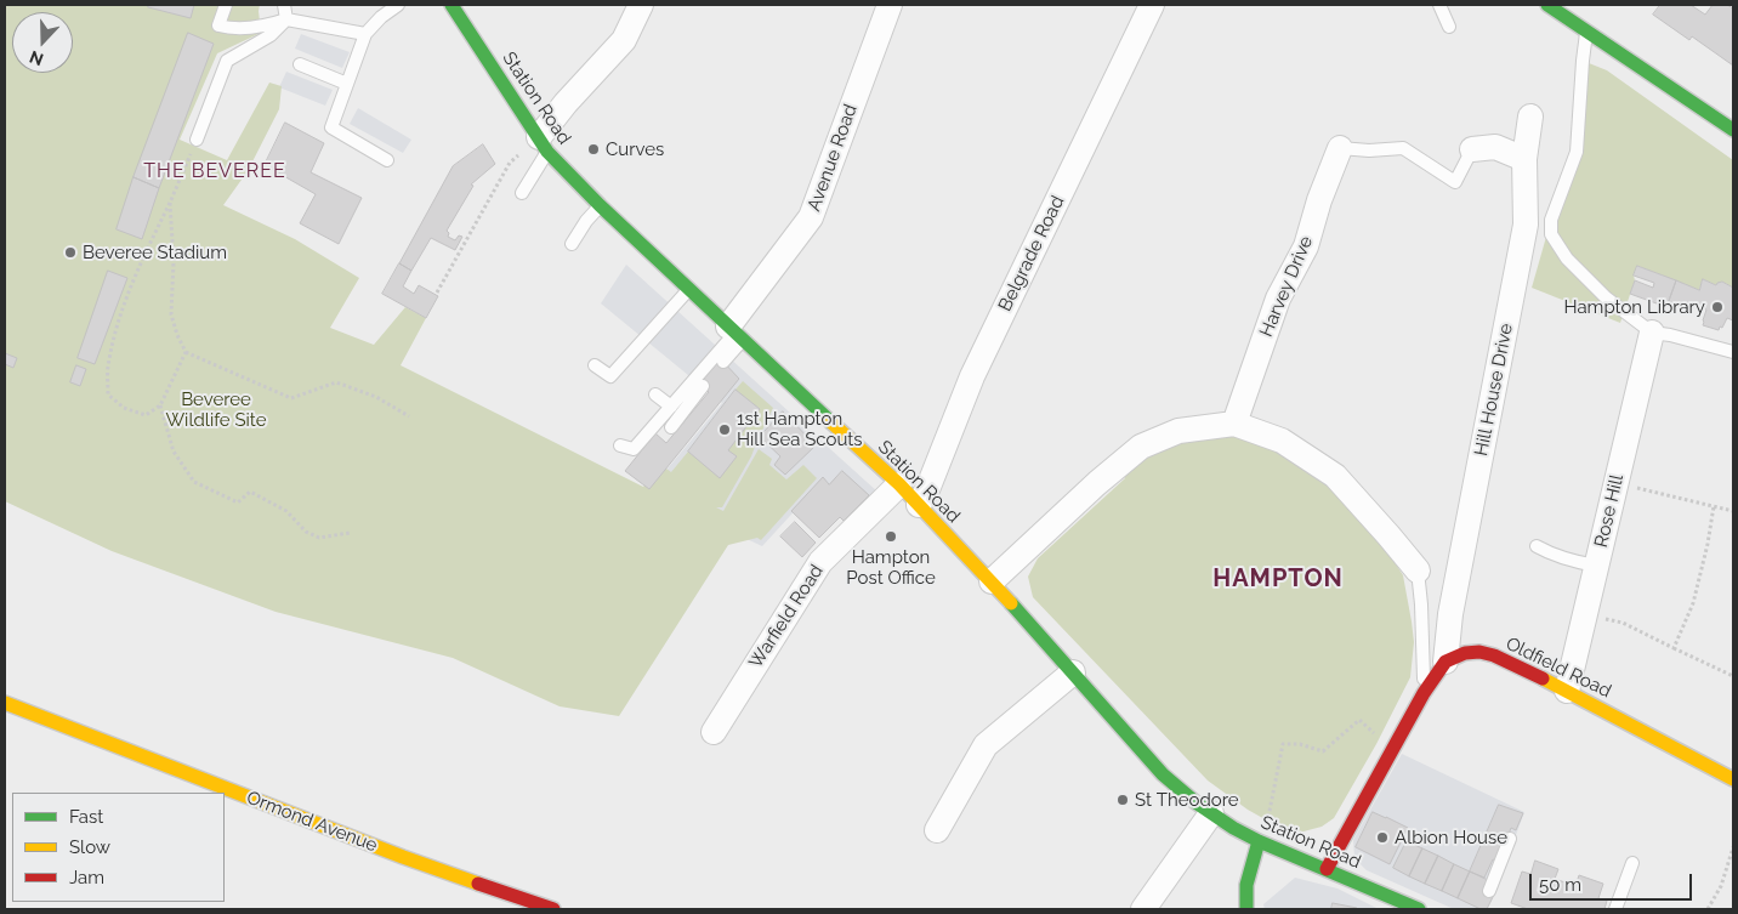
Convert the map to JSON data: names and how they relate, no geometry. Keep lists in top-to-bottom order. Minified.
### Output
{"streets":{"main road":["Station Road","Oldfield Road","Ormond Avenue"],"street":["Avenue Road","Belgrade Road","Harvey Drive","Hill House Drive","Rose Hill","Warfield Road"]},"crossings":[["Station Road","Avenue Road"],["Station Road","Belgrade Road"],["Station Road","Warfield Road"],["Hill House Drive","Oldfield Road"],["Rose Hill","Oldfield Road"]],"districts":["THE BEVEREE","HAMPTON"],"parks":["Beveree Wildlife Site"],"places":["Curves","Beveree Stadium","Hampton Library","1st Hampton Hill Sea Scouts","Hampton Post Office","St Theodore","Albion House"],"legend":["Fast","Slow","Jam"],"scale_bar":"50 m","north":"bottom"}
